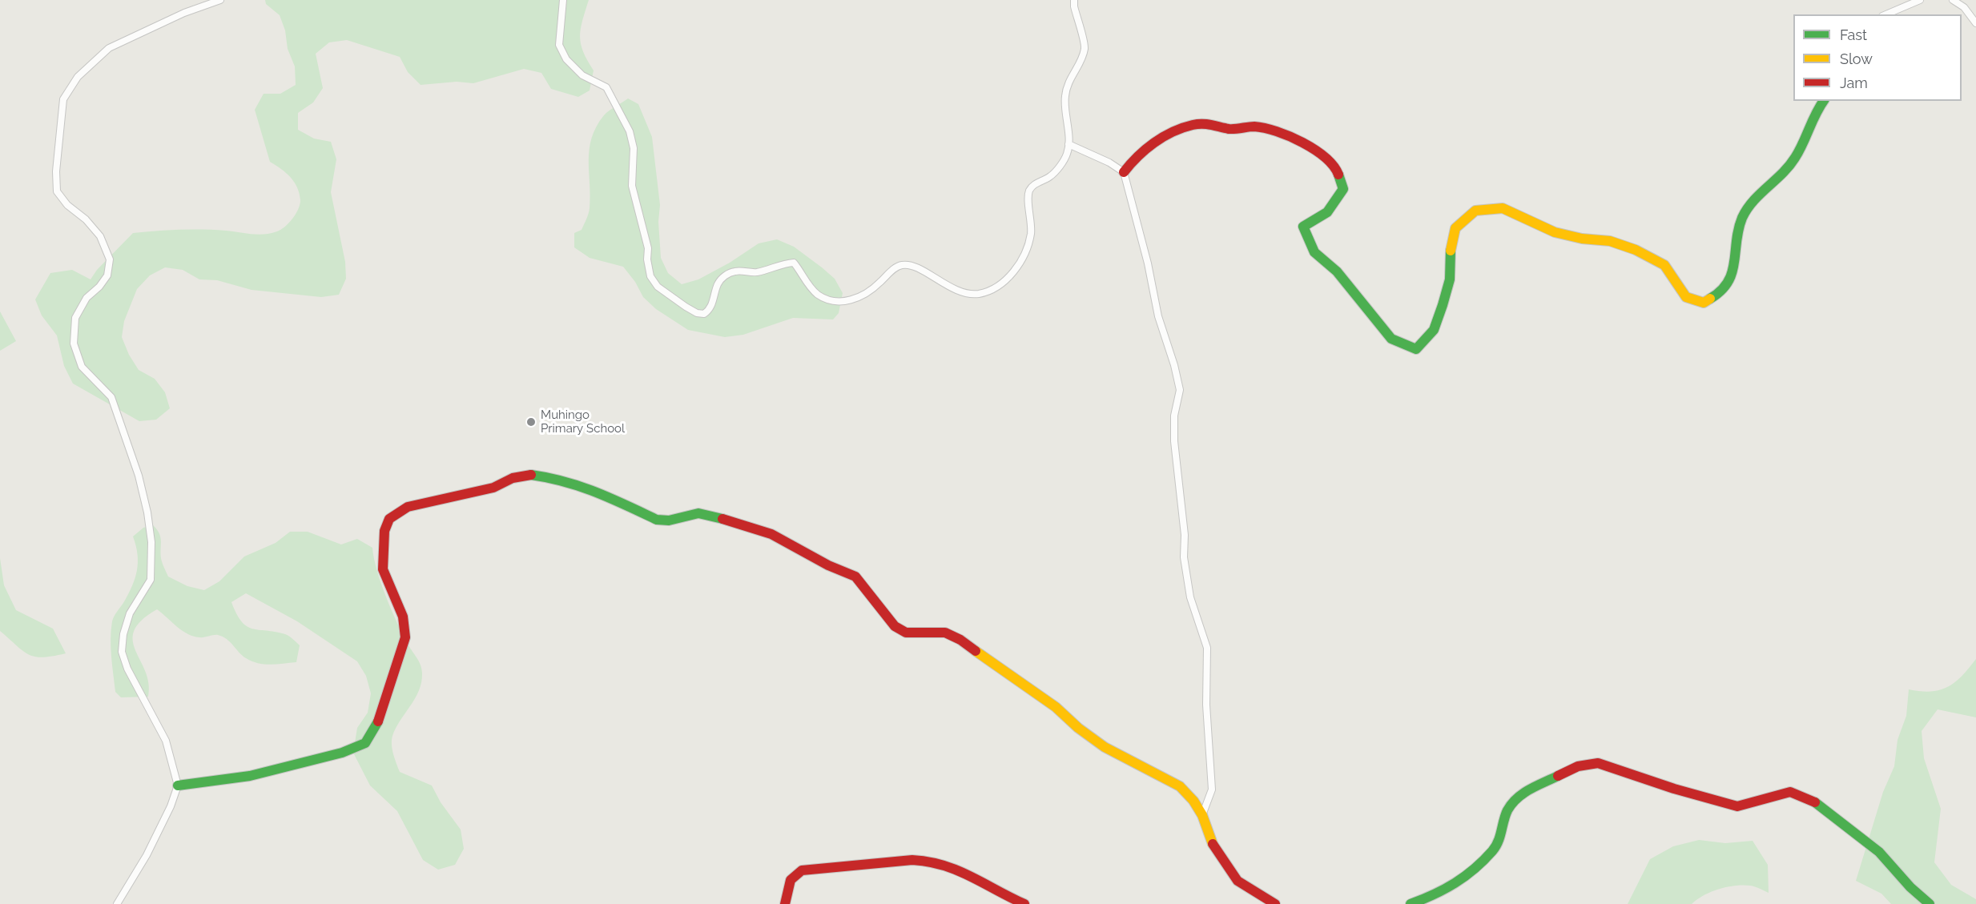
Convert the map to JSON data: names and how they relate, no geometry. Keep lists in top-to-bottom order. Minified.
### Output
{"places":["Muhingo Primary School"],"legend":["Fast","Slow","Jam"]}
